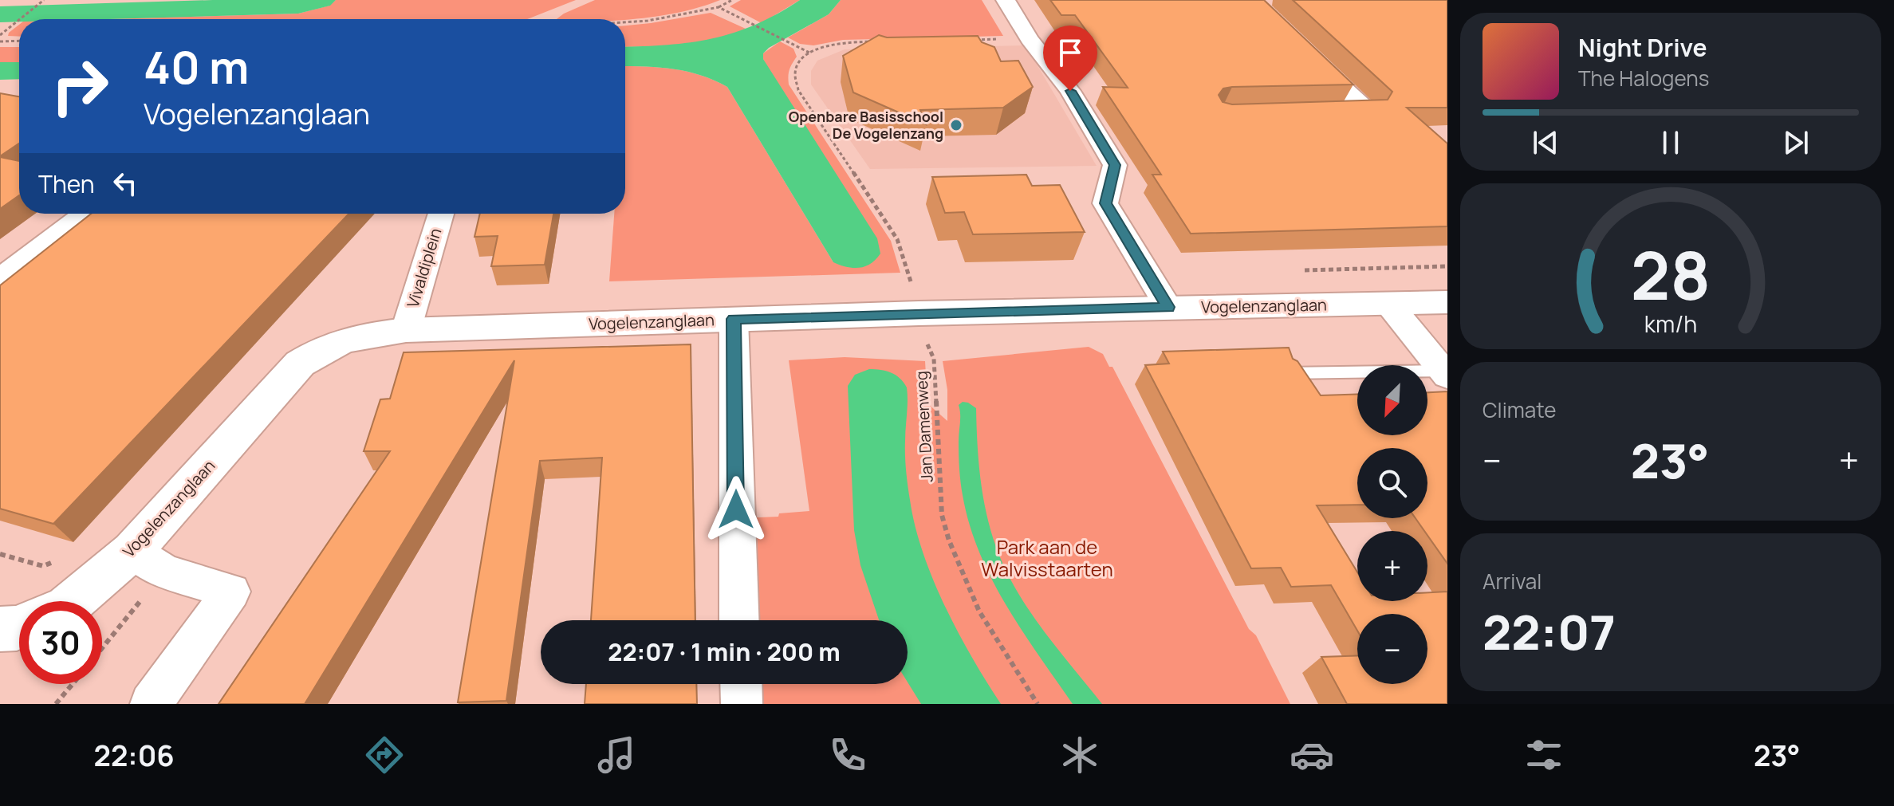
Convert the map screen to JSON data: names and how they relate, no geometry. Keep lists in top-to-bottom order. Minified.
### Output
{"streets":{"street":["Vivaldiplein","Vogelenzanglaan"],"path":["Jan Damenweg"]},"crossings":[["Vivaldiplein","Vogelenzanglaan"],["Vogelenzanglaan","Jan Damenweg"]],"parks":["Park aan de Walvisstaarten"],"places":["Openbare Basisschool De Vogelenzang"],"north":"bottom left","page":{"turn":["40 m","Vogelenzanglaan"],"song":["Night Drive","The Halogens"],"then":"Then","tile":["Climate",["Arrival","22:07"]],"map_buttons":["+","−"],"heat":["−","23°","+"],"limit":"30","trip":"22:07 · 1 min · 200 m","tabs":["22:06","23°"],"gauge":["28","km/h"]}}
